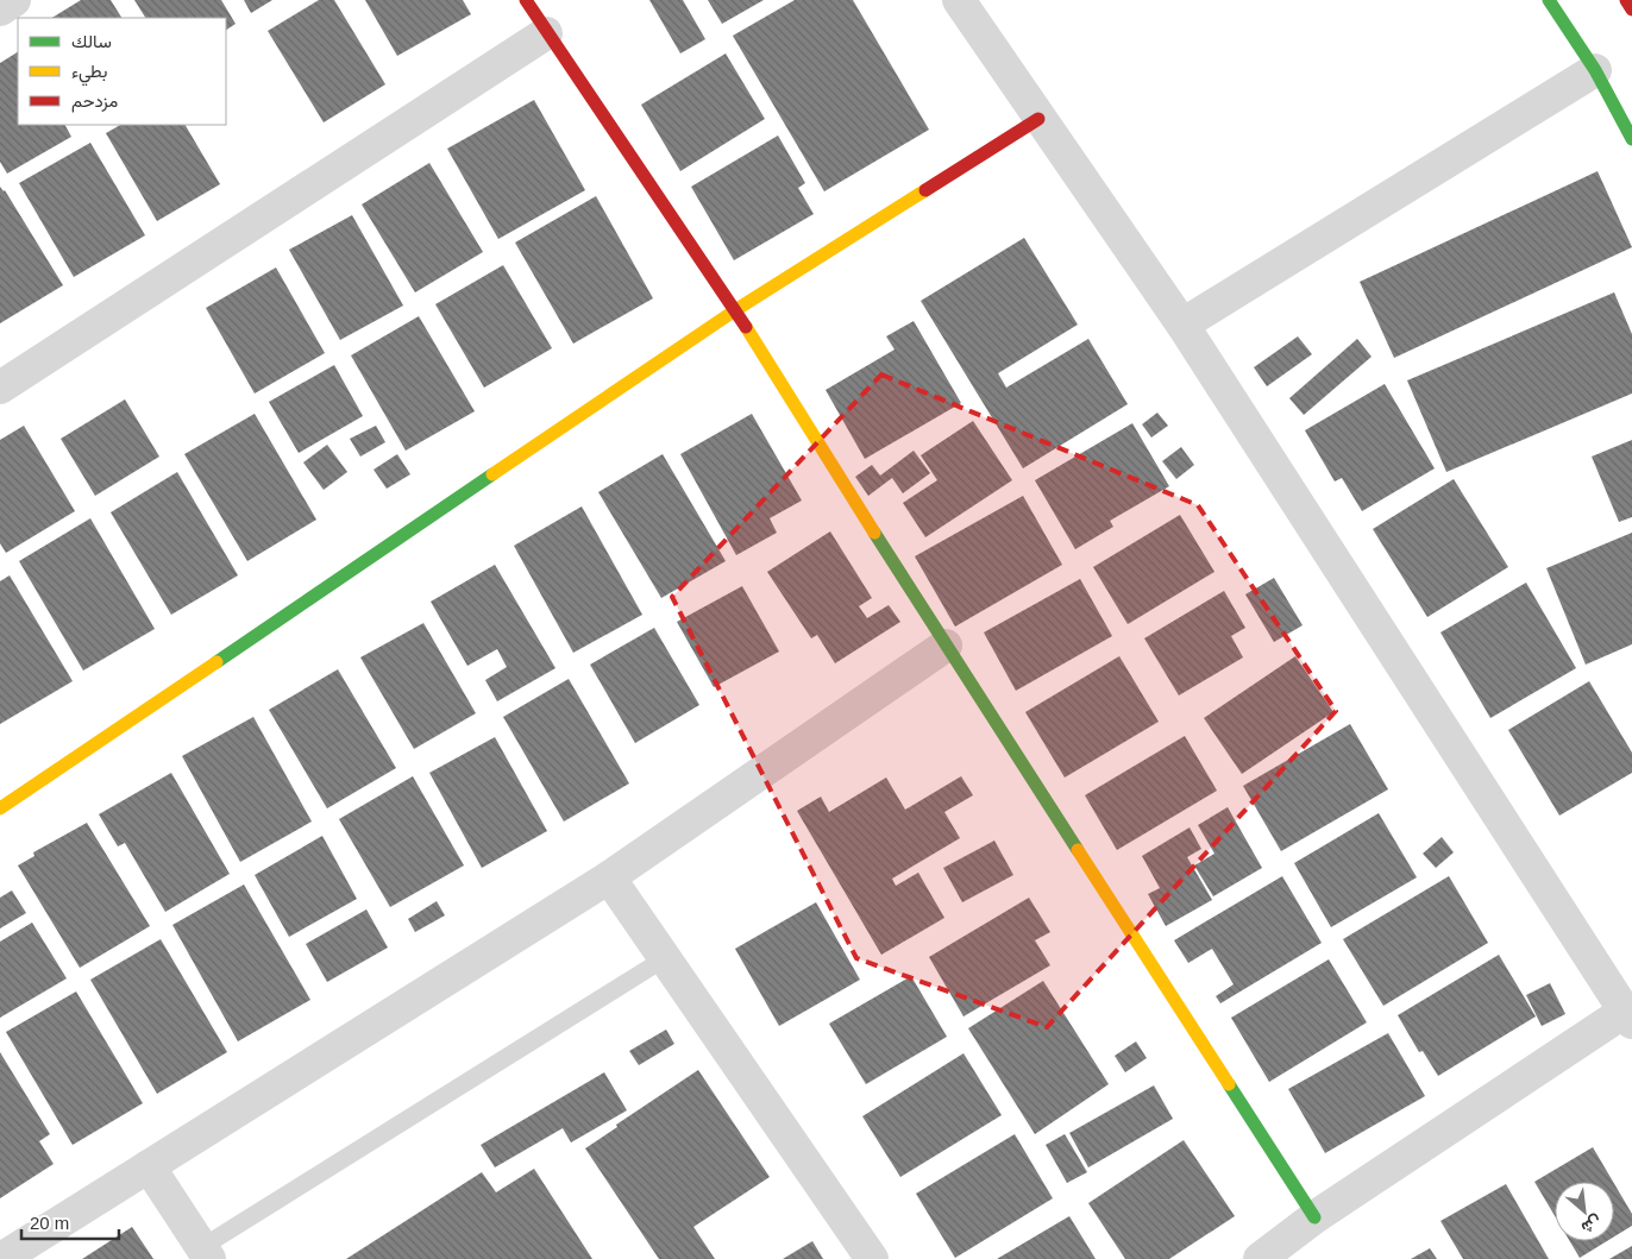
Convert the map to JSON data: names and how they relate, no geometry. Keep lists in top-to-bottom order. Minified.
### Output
{"legend":["سالك","بطيء","مزدحم"],"scale_bar":"20 m","north":"bottom right"}
